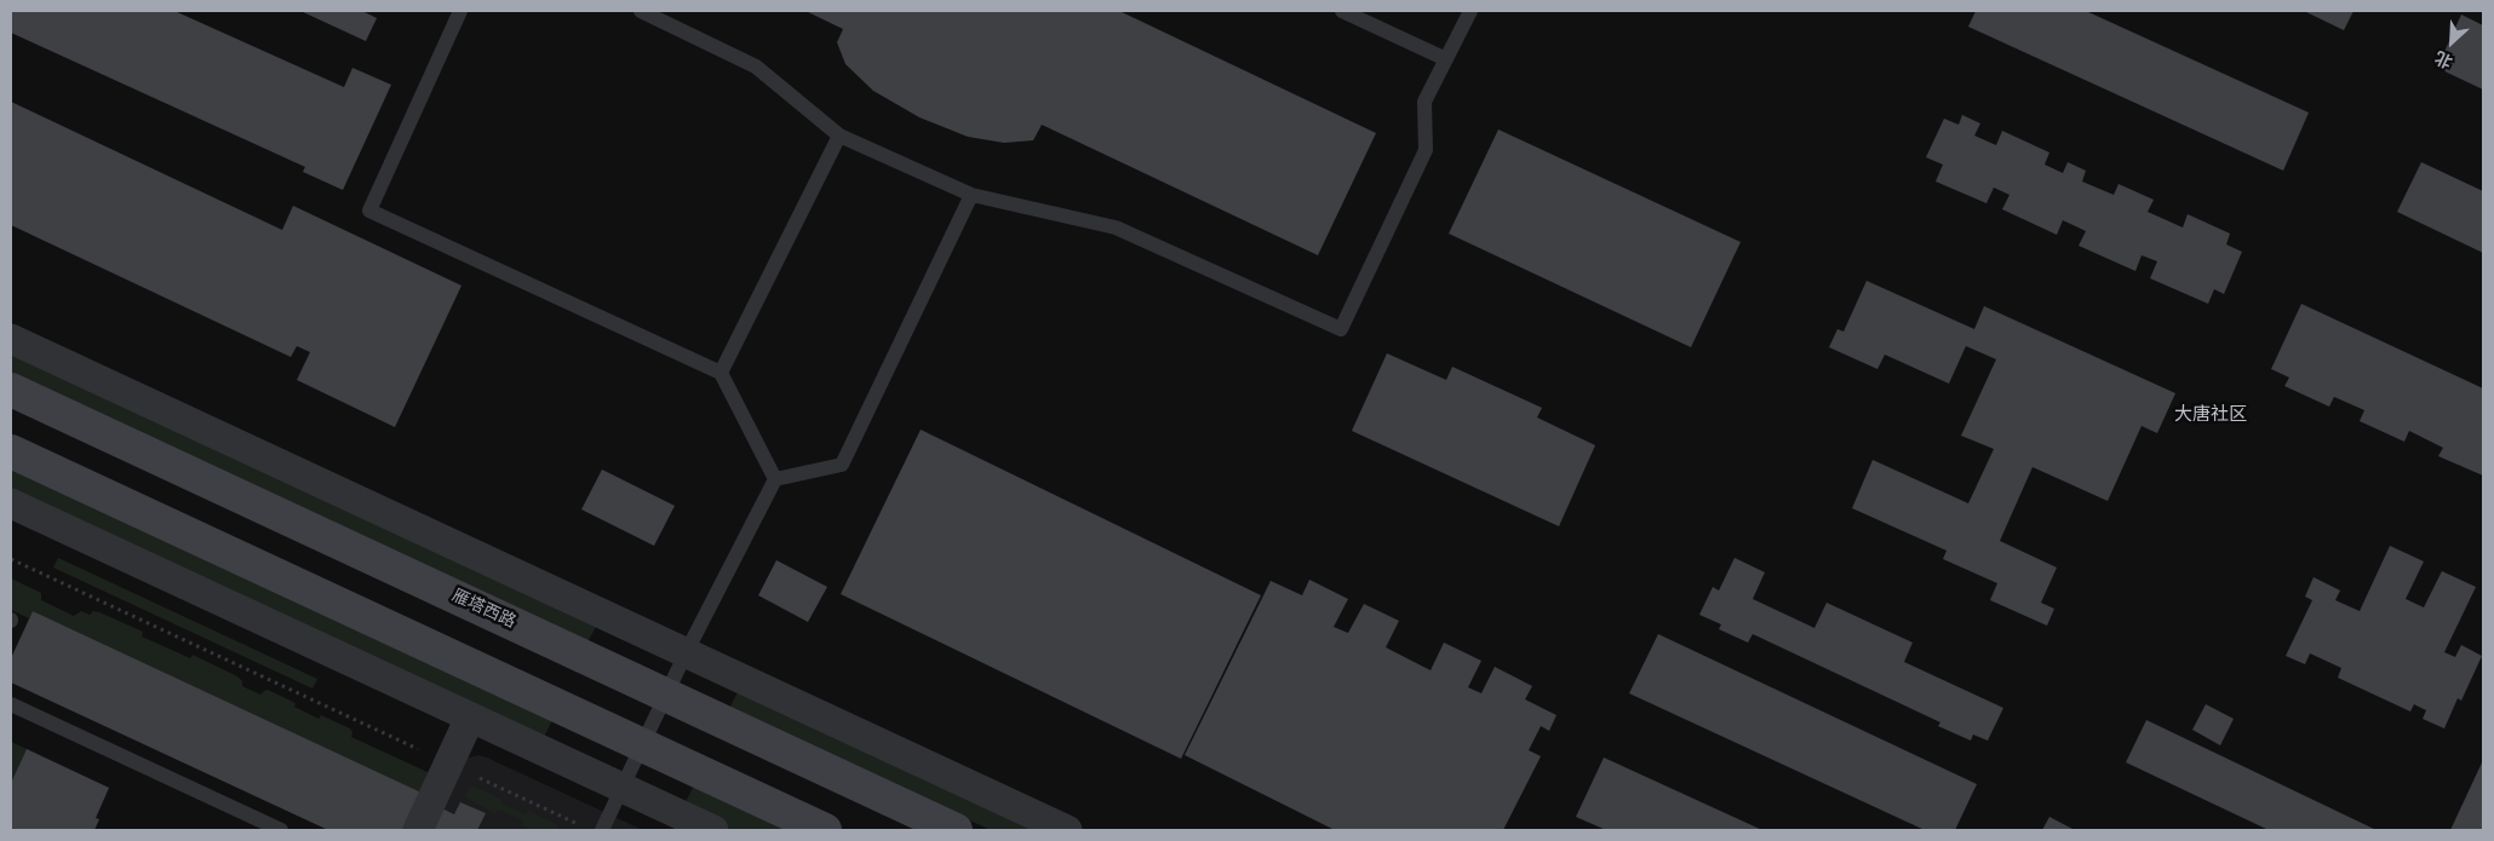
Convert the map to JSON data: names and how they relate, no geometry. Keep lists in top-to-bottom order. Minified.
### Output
{"streets":{"main road":["雁塔西路"]},"districts":["大唐社区"],"north":"bottom left"}
